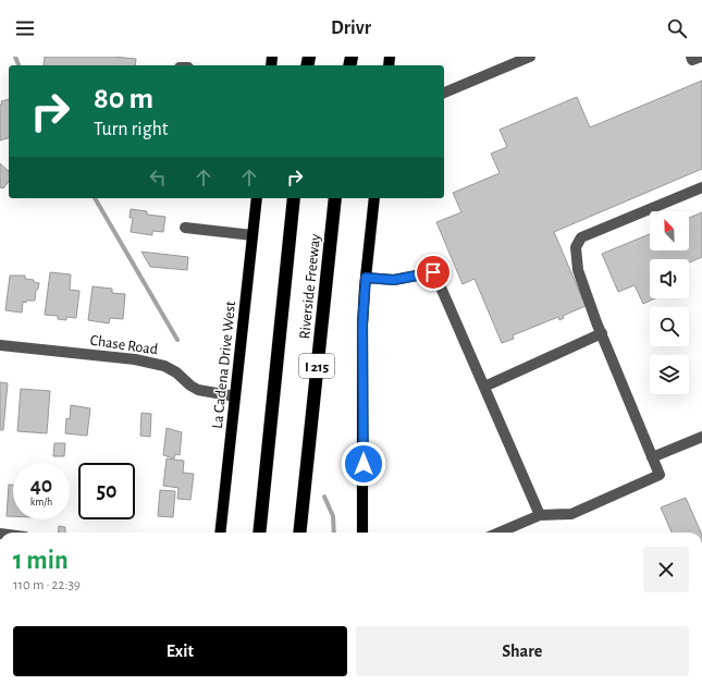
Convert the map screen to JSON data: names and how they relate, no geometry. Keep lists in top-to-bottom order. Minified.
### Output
{"streets":{"highway":["Riverside Freeway","I 215"],"main road":["La Cadena Drive West"],"street":["Chase Road"]},"crossings":[["Chase Road","La Cadena Drive West"]],"north":"top left","page":{"header":"Drivr","turn":["80 m","Turn right"],"speed":"40 km/h","limit":"50","heading":["1 min","110 m · 22:39"],"buttons":["Exit","Share"]}}
